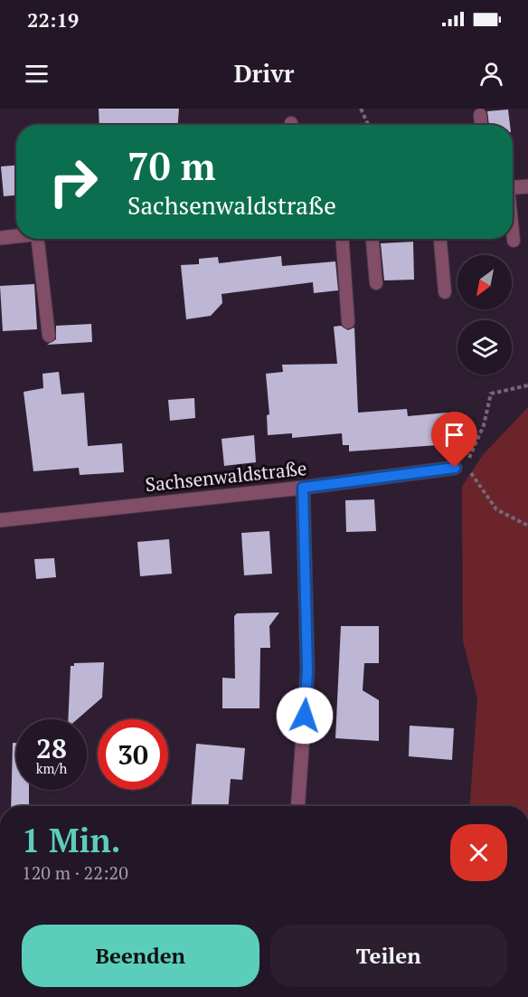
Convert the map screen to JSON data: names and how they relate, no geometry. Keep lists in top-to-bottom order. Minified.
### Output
{"streets":{"street":["Sachsenwaldstraße"]},"north":"bottom left","page":{"status":"22:19","header":"Drivr","turn":["70 m","Sachsenwaldstraße"],"speed":"28 km/h","limit":"30","heading":["1 Min.","120 m · 22:20"],"buttons":["Beenden","Teilen"]}}
